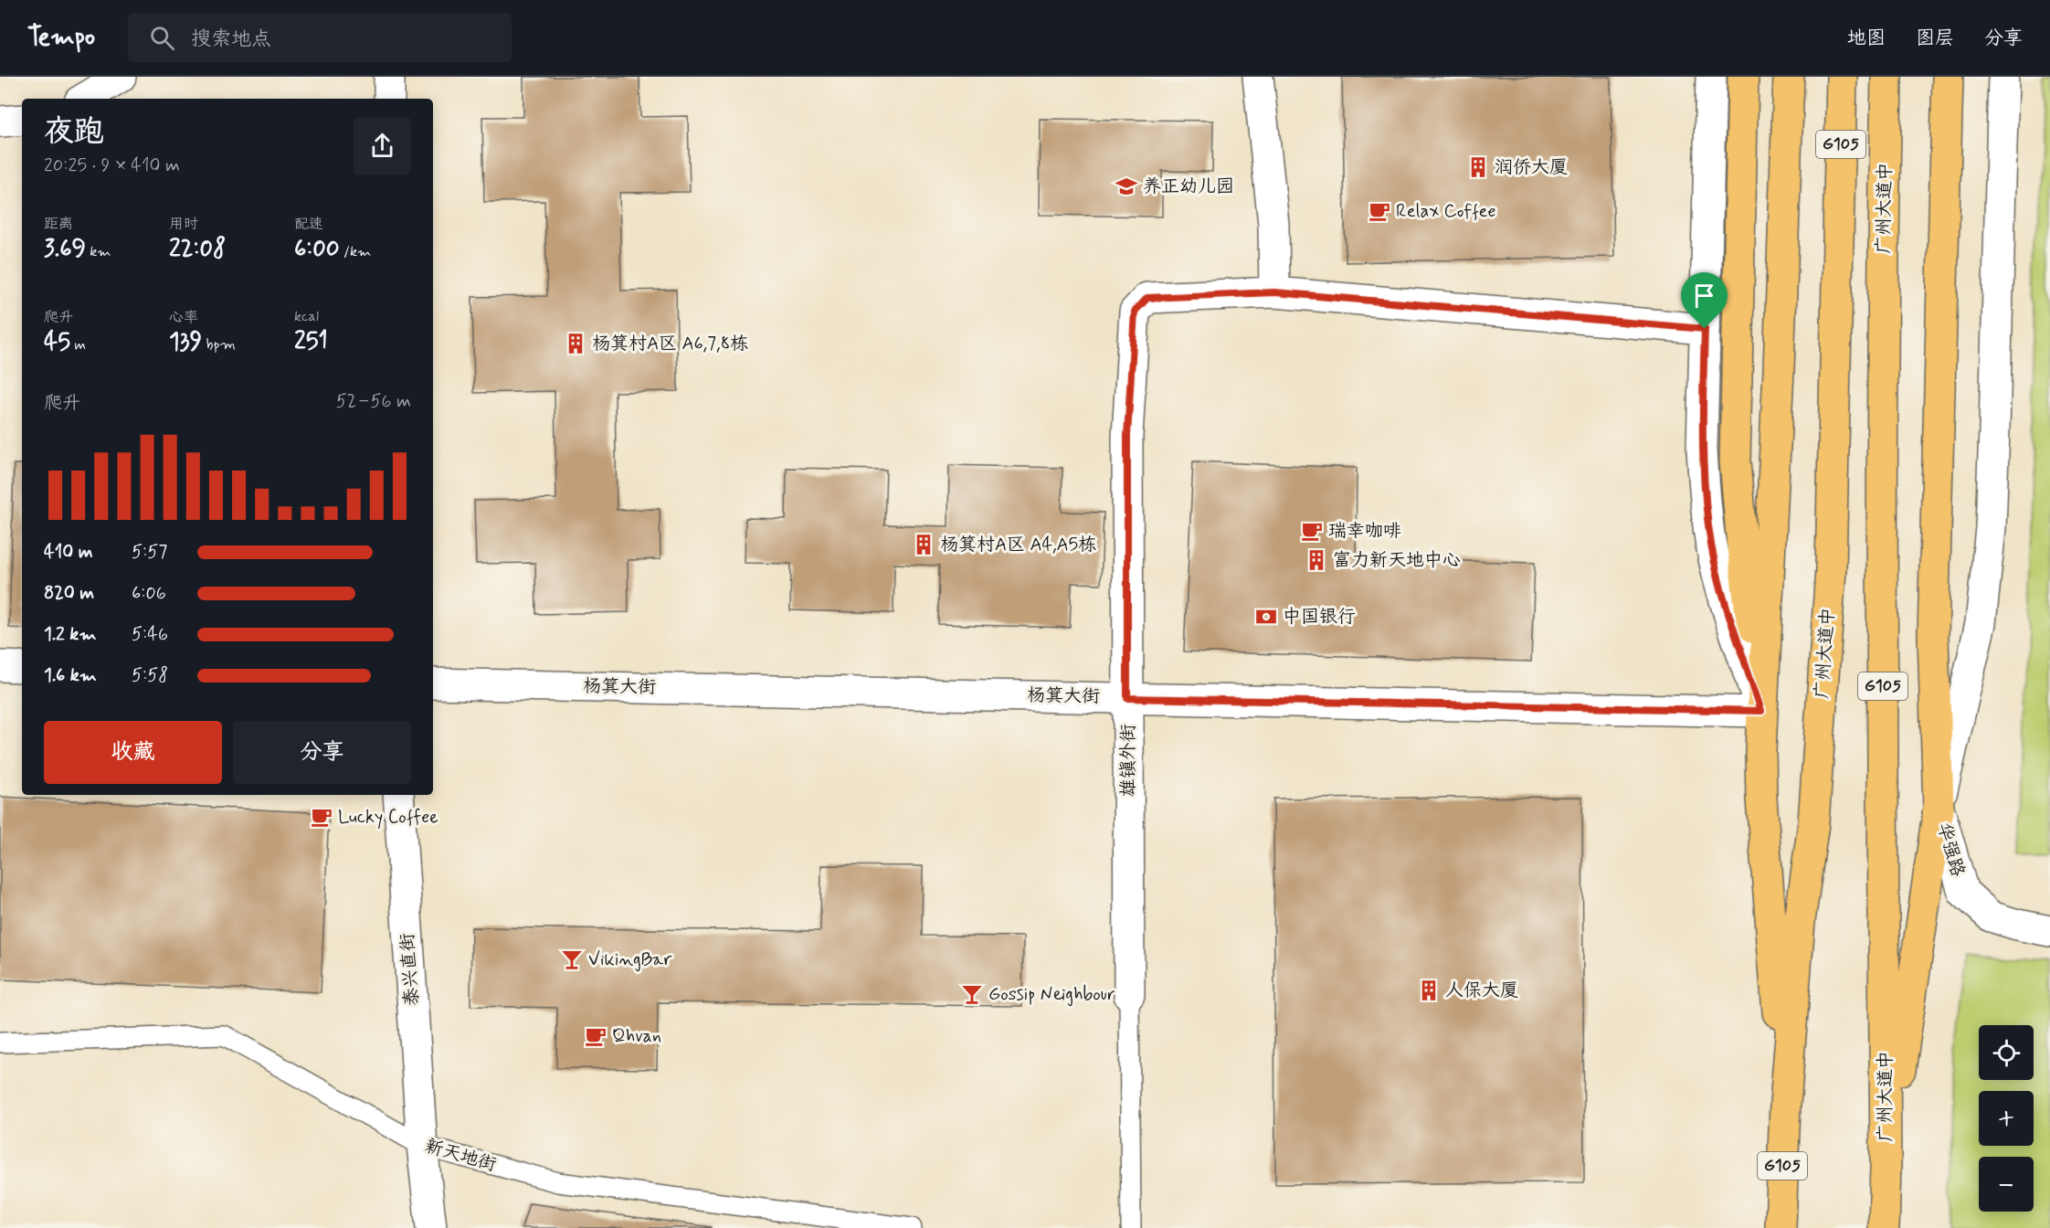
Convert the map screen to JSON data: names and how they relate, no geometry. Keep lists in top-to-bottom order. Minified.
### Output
{"streets":{"highway":["G105","广州大道中"],"street":["杨箕大街","雄镇外街","华强路","泰兴直街"],"lane":["新天地街"]},"crossings":[["G105","广州大道中"],["G105","华强路"],["杨箕大街","雄镇外街"],["泰兴直街","新天地街"]],"places":{"building":["润侨大厦","杨箕村A区 A6,7,8栋","杨箕村A区 A4,A5栋","富力新天地中心","人保大厦"],"school or university":["养正幼儿园"],"cafe":["Relax Coffee","瑞幸咖啡","Lucky Coffee","Qhvan"],"bank":["中国银行"],"bar":["VikingBar","Gossip Neighbour"]},"page":{"header":"Tempo","search":"搜索地点","nav":["地图","图层","分享"],"heading":["夜跑","20:25 · 9 × 410 m"],"stats":[["距离","3.69 km"],["用时","22:08"],["配速","6:00 /km"],["爬升","45 m"],["心率","139 bpm"],["kcal","251"]],"chart":["爬升","52–56 m"],"list":[{"name":"410 m","note":"5:57"},{"name":"820 m","note":"6:06"},{"name":"1.2 km","note":"5:46"},{"name":"1.6 km","note":"5:58"}],"buttons":["收藏","分享"],"map_buttons":["+","−"]}}
